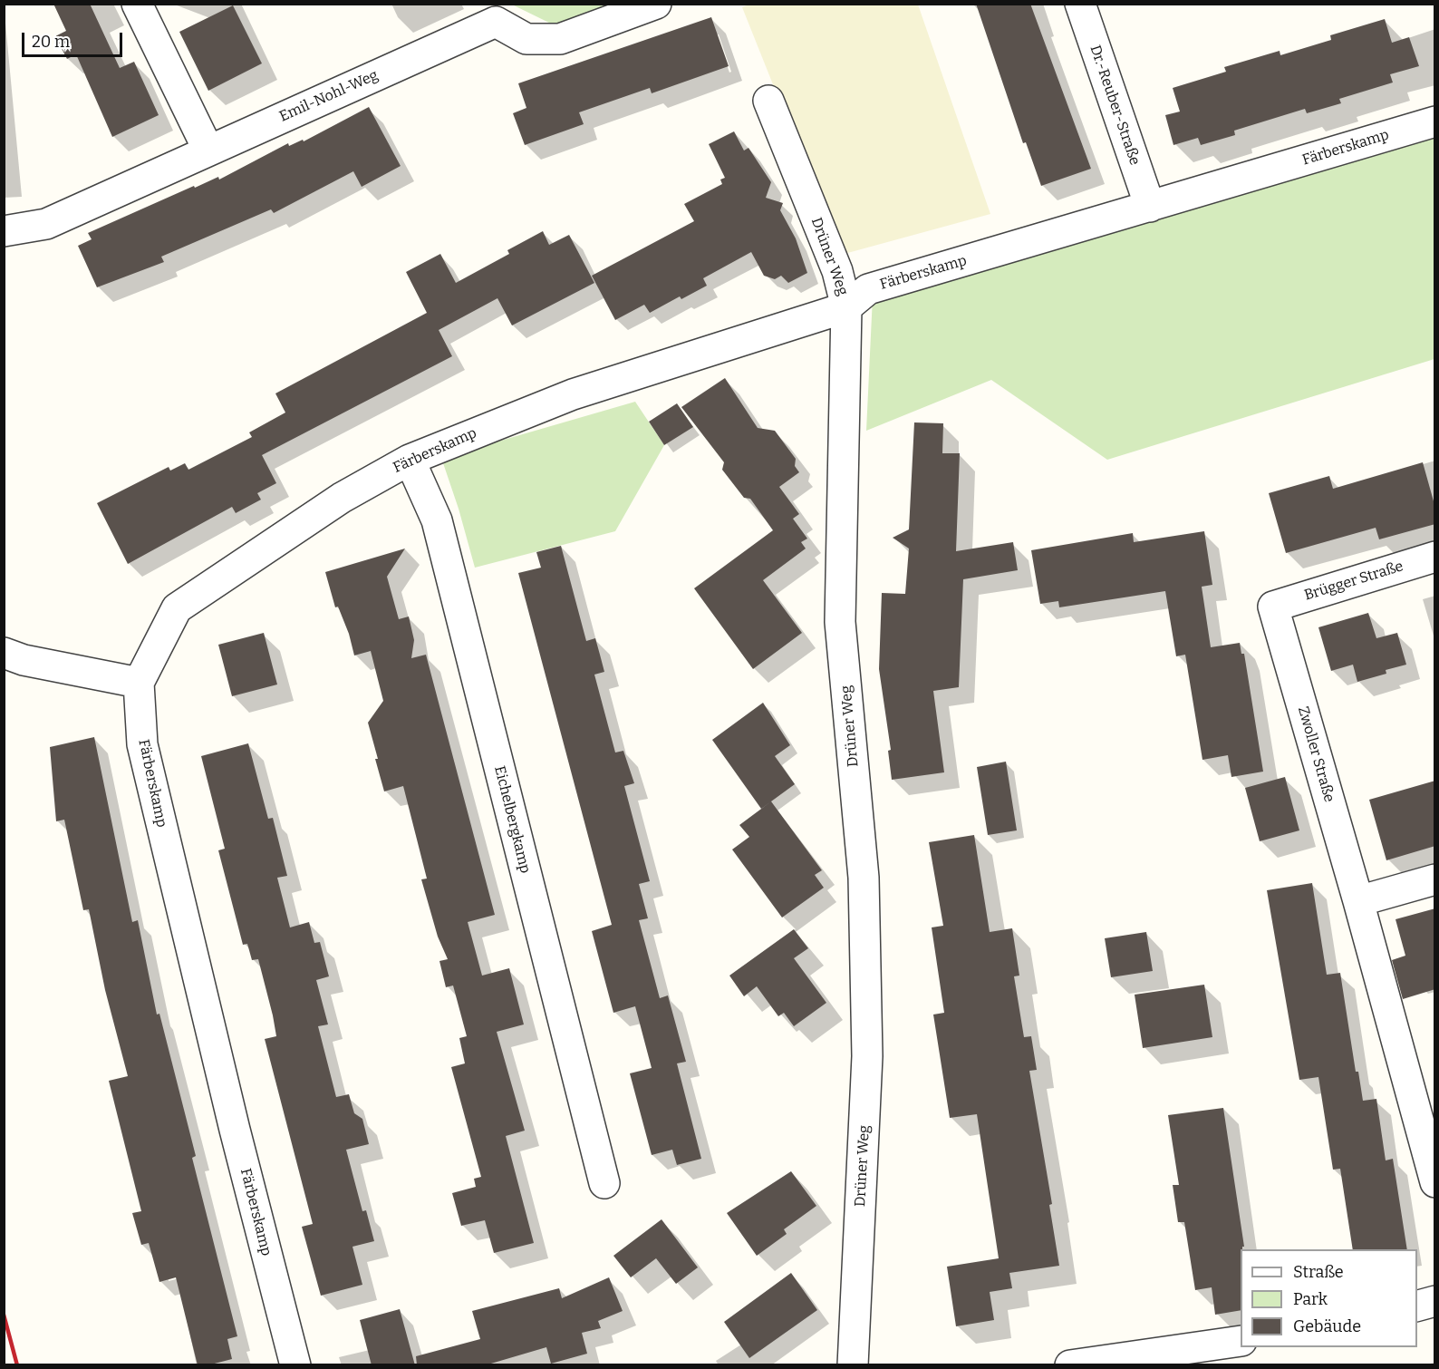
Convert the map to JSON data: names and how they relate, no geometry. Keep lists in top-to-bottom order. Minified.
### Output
{"streets":{"street":["Emil-Nohl-Weg","Dr.-Reuber-Straße","Färberskamp","Drüner Weg","Brügger Straße","Zwoller Straße","Eichelbergkamp"]},"crossings":[["Dr.-Reuber-Straße","Färberskamp"],["Färberskamp","Drüner Weg"],["Färberskamp","Eichelbergkamp"],["Brügger Straße","Zwoller Straße"]],"legend":["Straße","Park","Gebäude"],"scale_bar":"20 m"}
